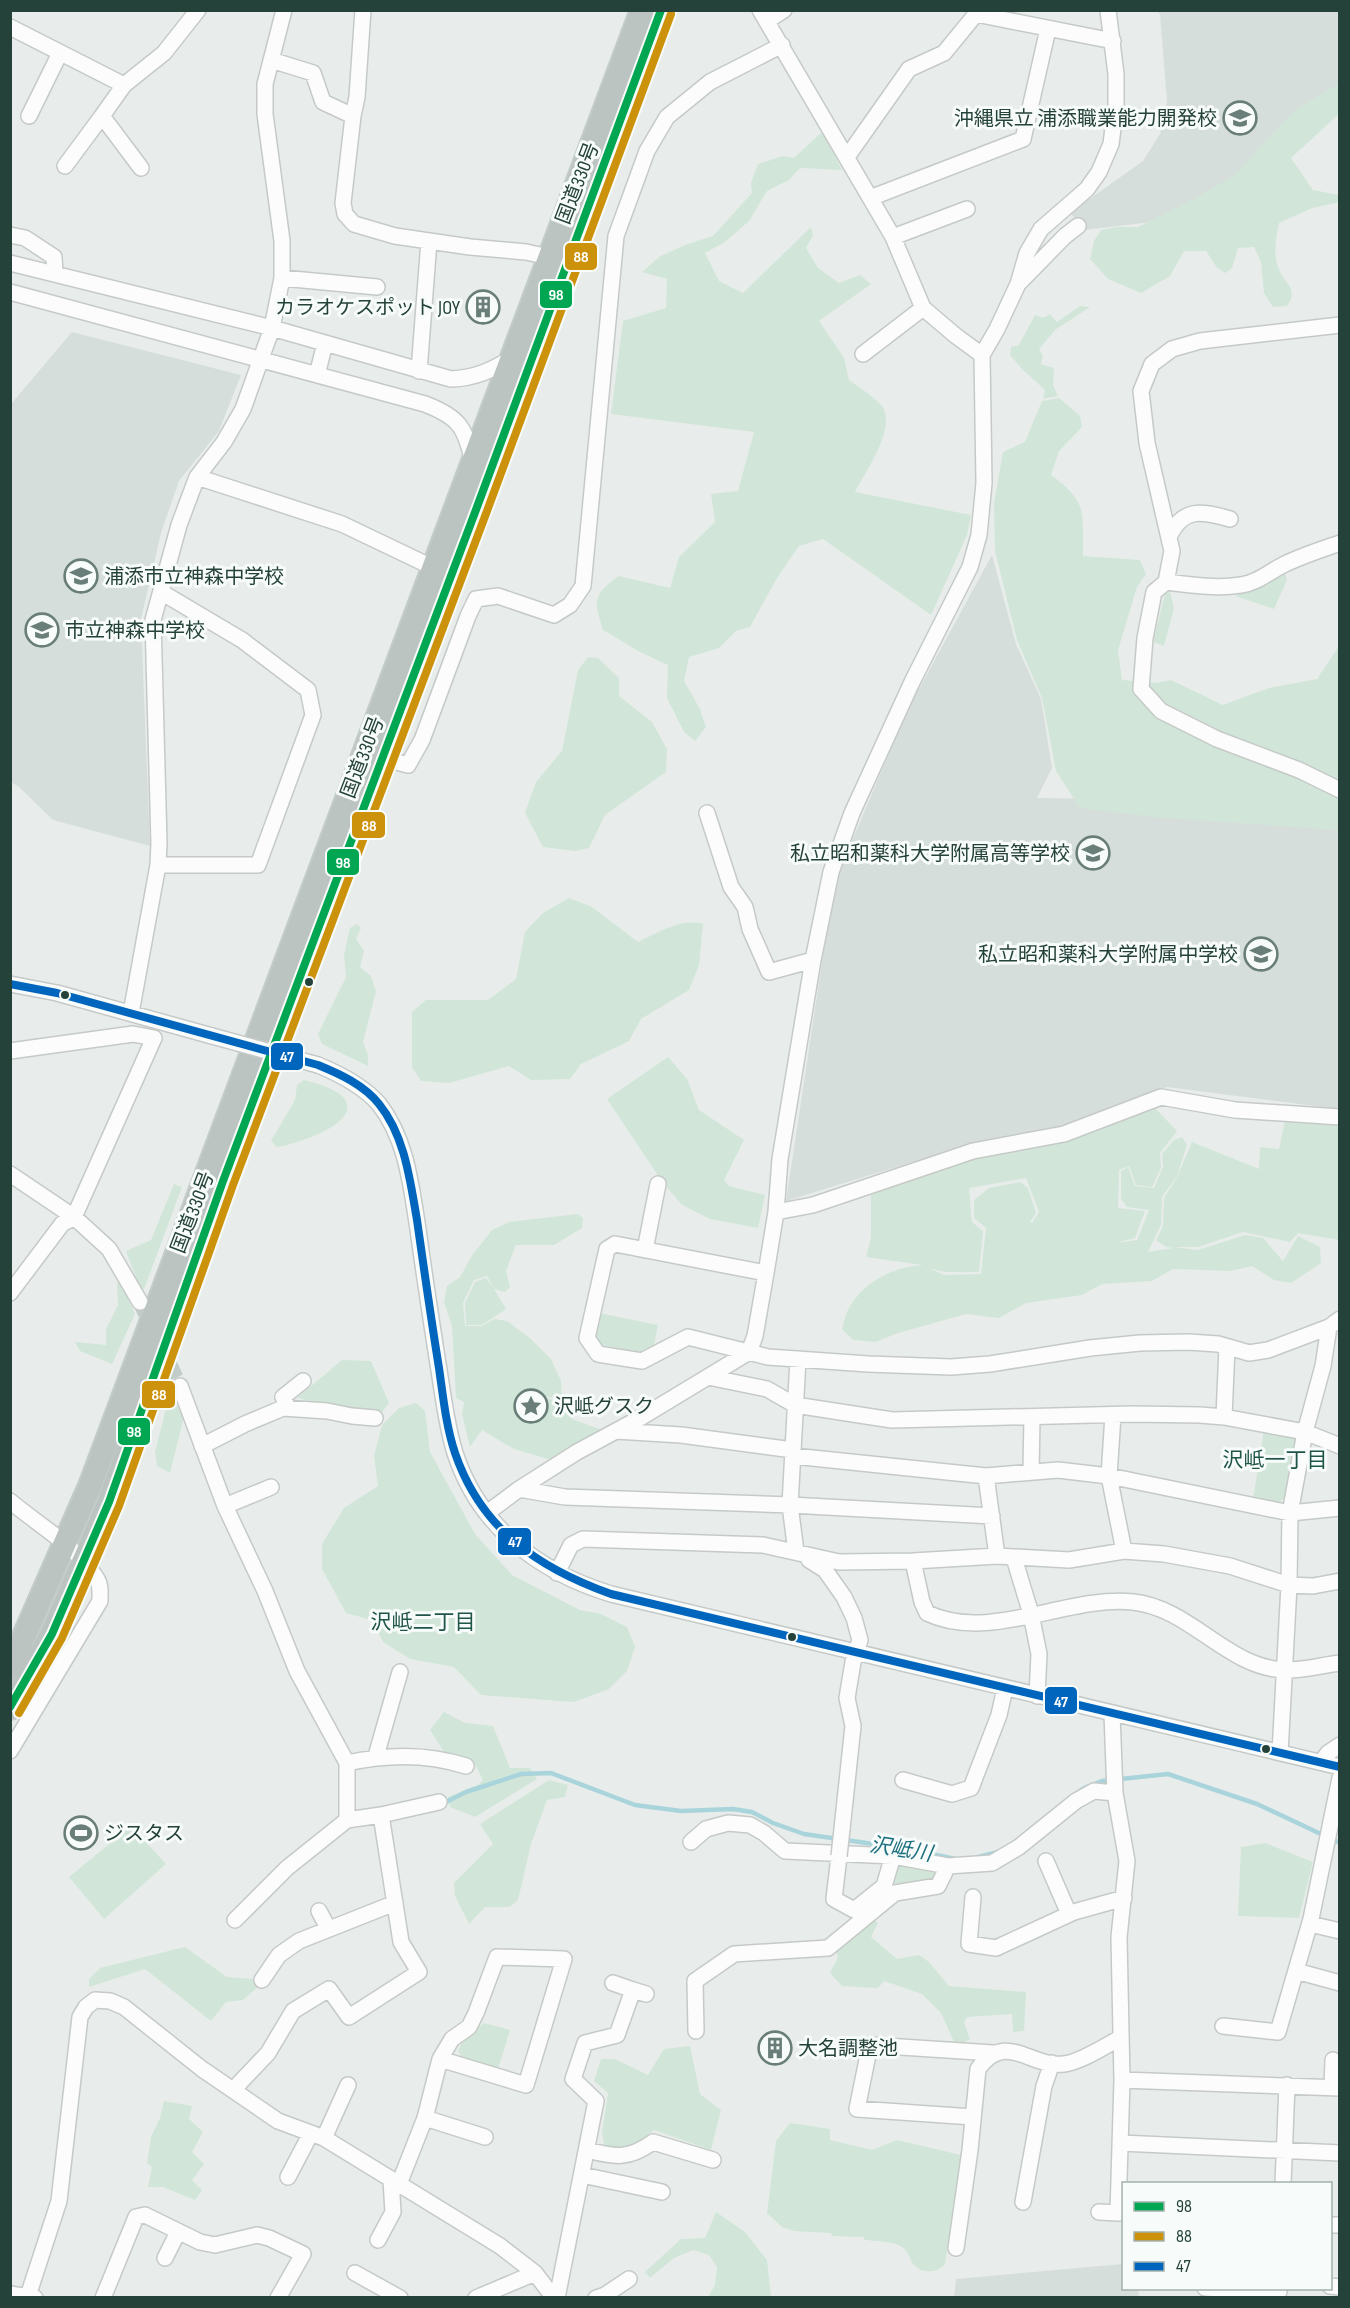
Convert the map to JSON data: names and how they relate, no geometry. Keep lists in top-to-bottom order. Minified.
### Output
{"streets":{"highway":["国道330号"]},"districts":["沢岻一丁目","沢岻二丁目"],"water":["沢岻川"],"places":{"school or university":["沖縄県立 浦添職業能力開発校","浦添市立神森中学校","市立神森中学校","私立昭和薬科大学附属高等学校","私立昭和薬科大学附属中学校"],"building":["カラオケスポット JOY","大名調整池"],"place":["沢岻グスク"],"sports":["ジスタス"]},"lines":["transit line 98","transit line 88","transit line 47"],"legend":["98","88","47"]}
